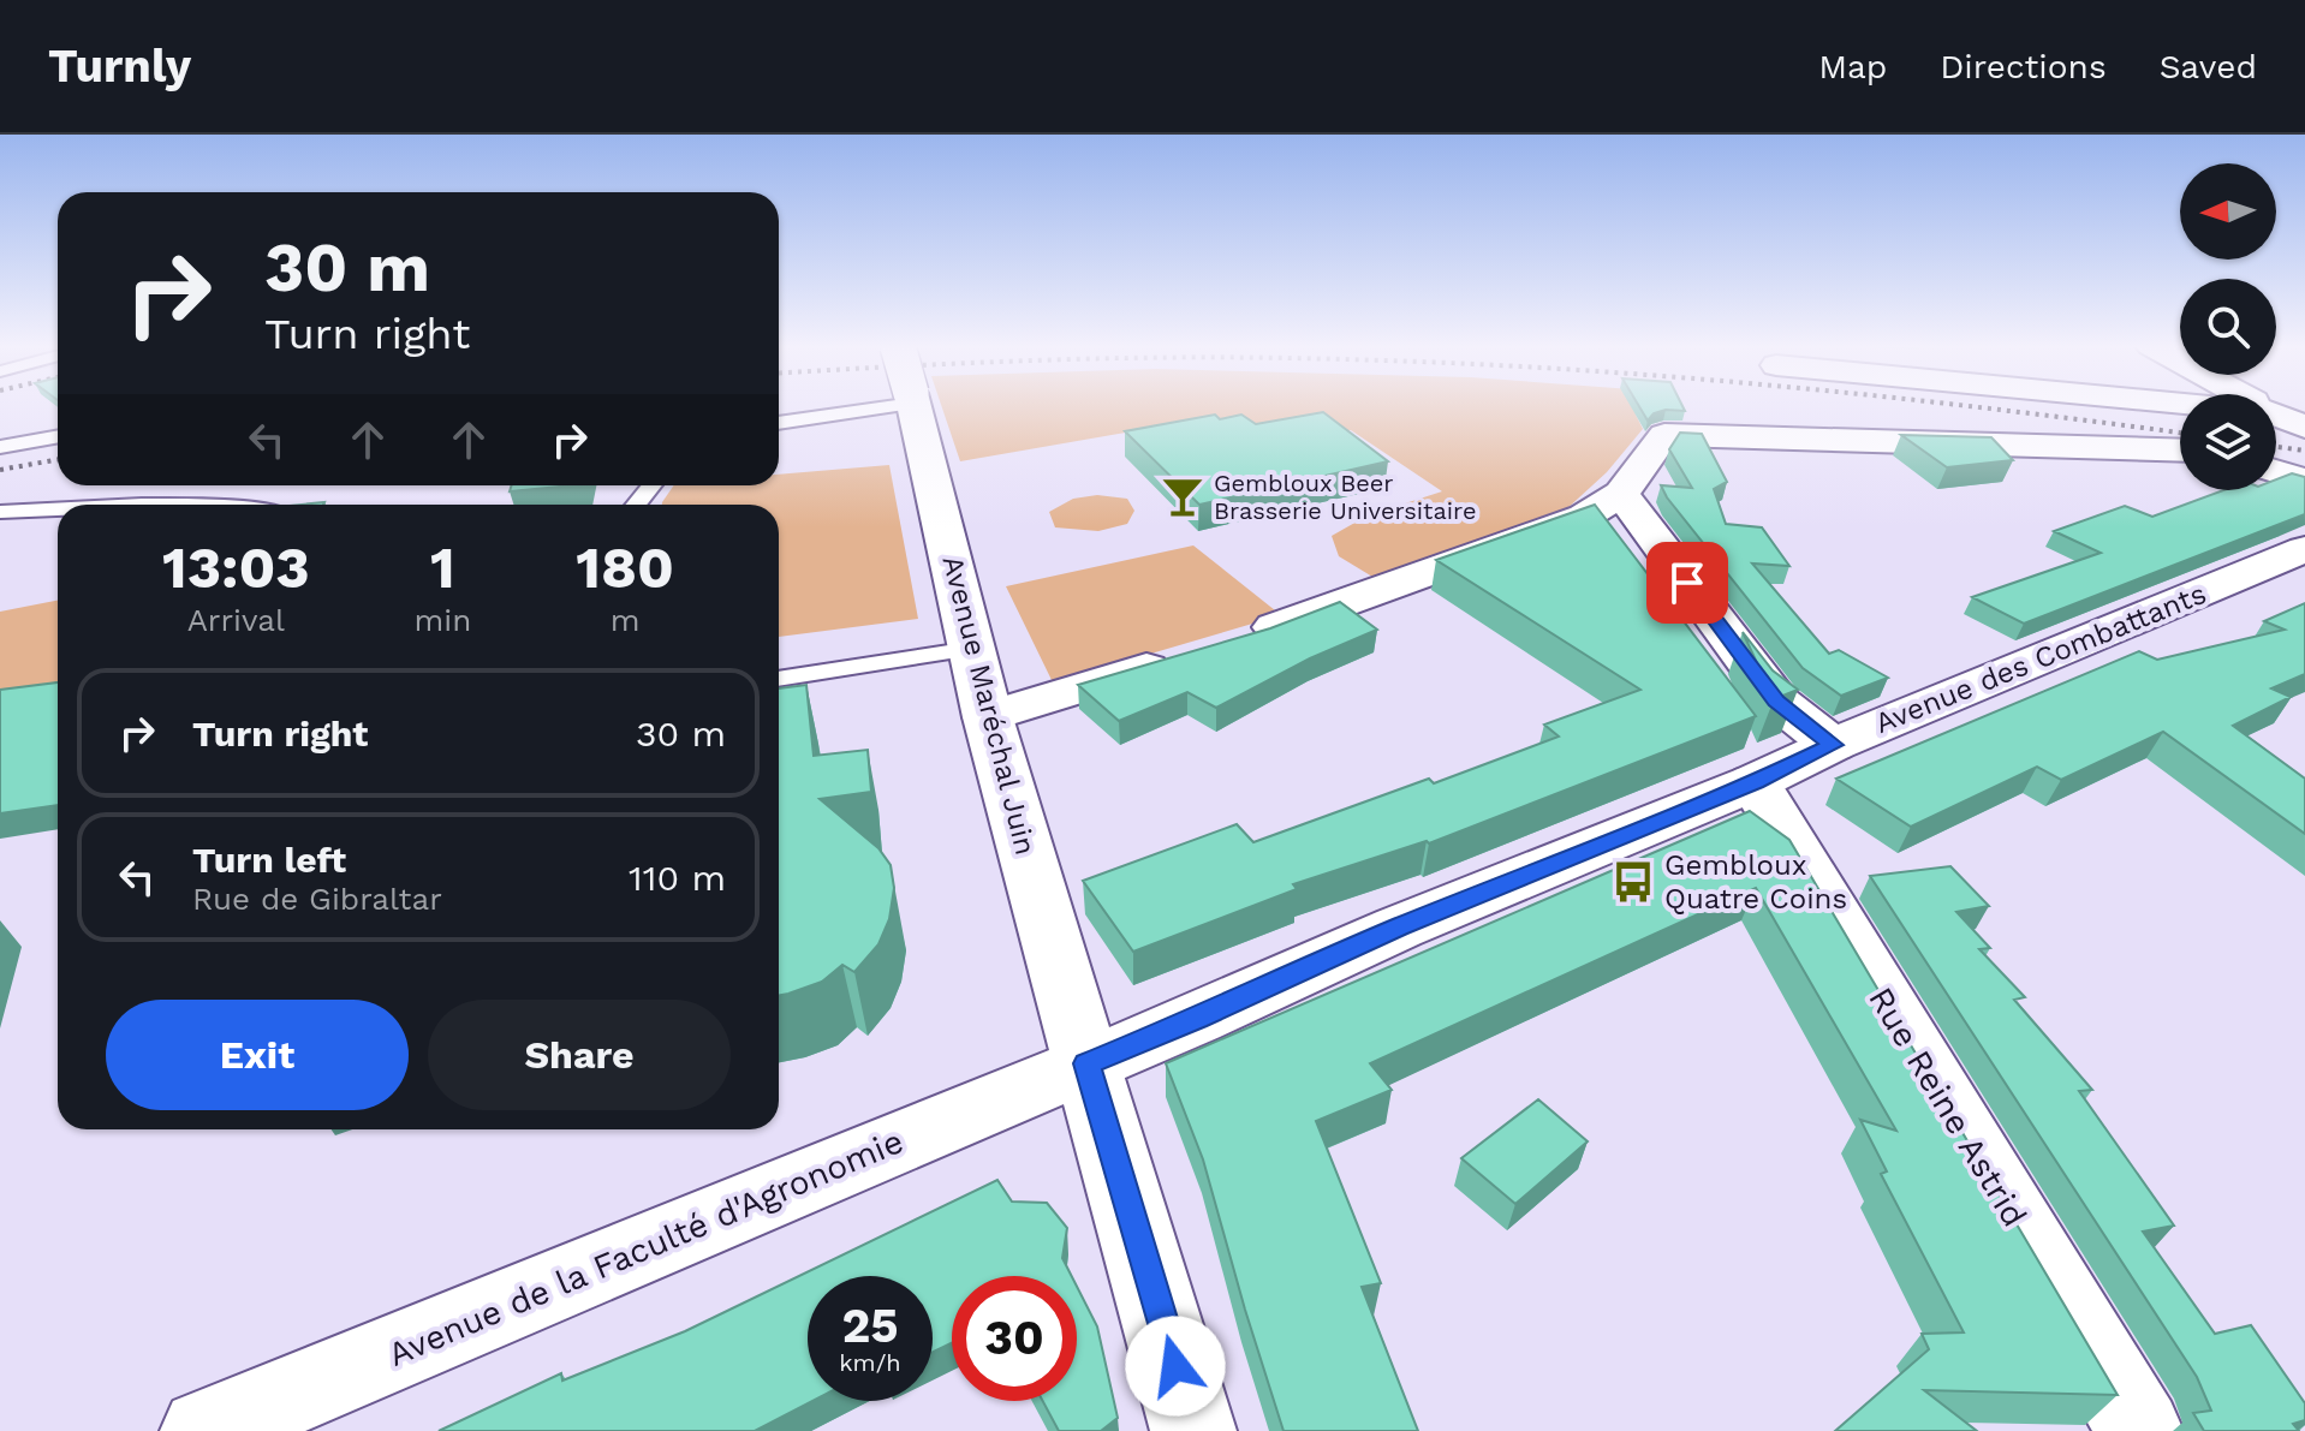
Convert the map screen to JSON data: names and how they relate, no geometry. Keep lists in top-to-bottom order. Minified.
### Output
{"streets":{"street":["Avenue des Combattants","Avenue Maréchal Juin","Rue Reine Astrid","Avenue de la Faculté d'Agronomie"]},"crossings":[["Avenue des Combattants","Avenue Maréchal Juin"],["Avenue des Combattants","Rue Reine Astrid"],["Avenue des Combattants","Avenue de la Faculté d'Agronomie"],["Avenue Maréchal Juin","Avenue de la Faculté d'Agronomie"]],"places":{"bar":["Gembloux Beer Brasserie Universitaire"],"bus stop":["Gembloux Quatre Coins"]},"north":"left","page":{"header":"Turnly","nav":["Map","Directions","Saved"],"turn":["30 m","Turn right"],"eta":["13:03","Arrival","1","min","180","m"],"list":[{"name":"Turn right","value":"30 m"},{"name":"Turn left","note":"Rue de Gibraltar","value":"110 m"}],"buttons":["Exit","Share"],"speed":"25 km/h","limit":"30"}}
